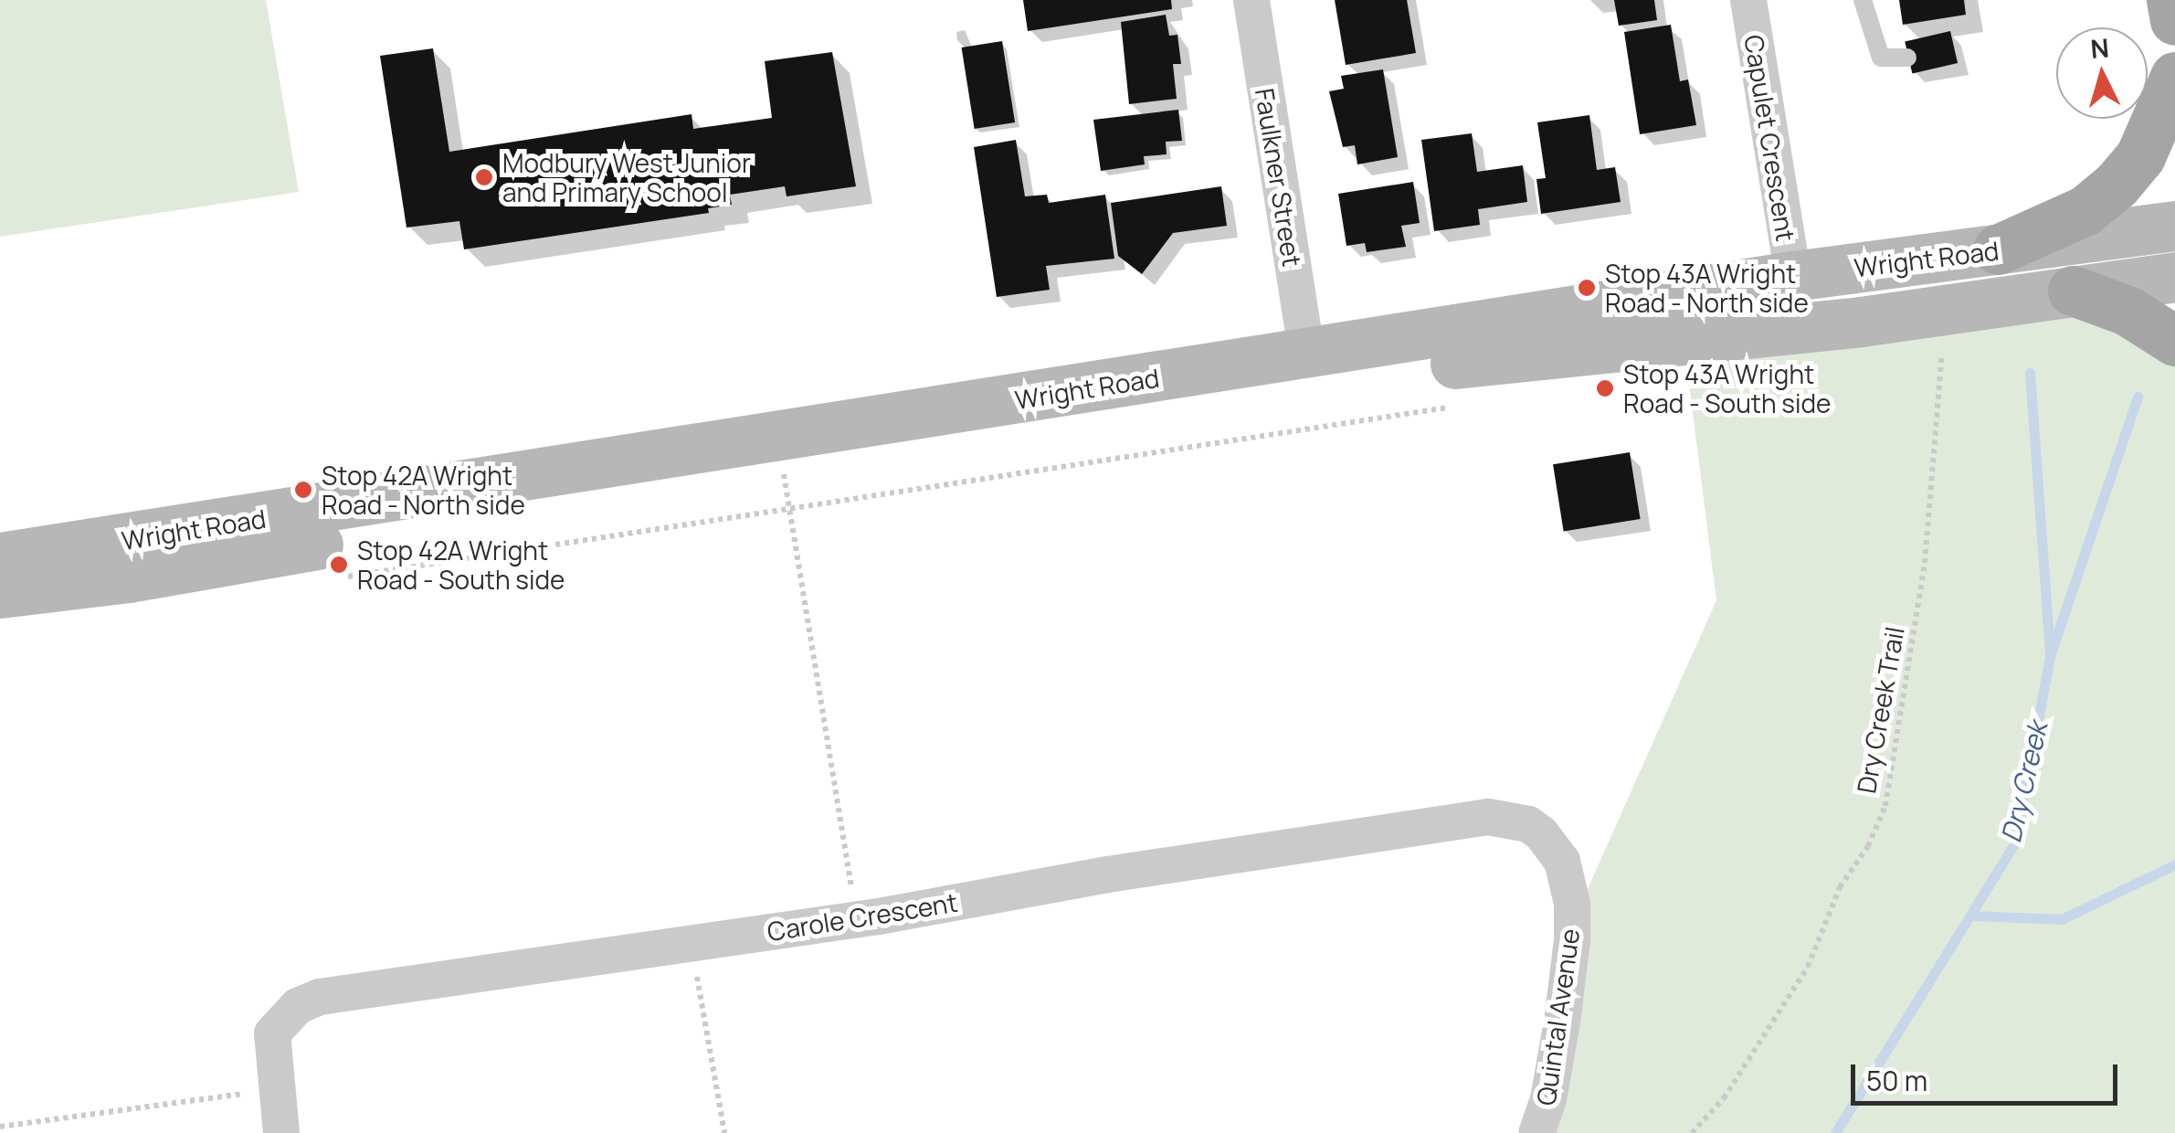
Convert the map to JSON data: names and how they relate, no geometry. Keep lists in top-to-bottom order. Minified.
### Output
{"streets":{"main road":["Wright Road"],"street":["Capulet Crescent","Faulkner Street","Carole Crescent","Quintal Avenue"],"path":["Dry Creek Trail"]},"crossings":[["Capulet Crescent","Wright Road"],["Faulkner Street","Wright Road"],["Carole Crescent","Quintal Avenue"]],"water":["Dry Creek"],"places":["Modbury West Junior and Primary School","Stop 43A Wright Road - North side","Stop 43A Wright Road - South side","Stop 42A Wright Road - North side","Stop 42A Wright Road - South side"],"scale_bar":"50 m","north":"top"}
